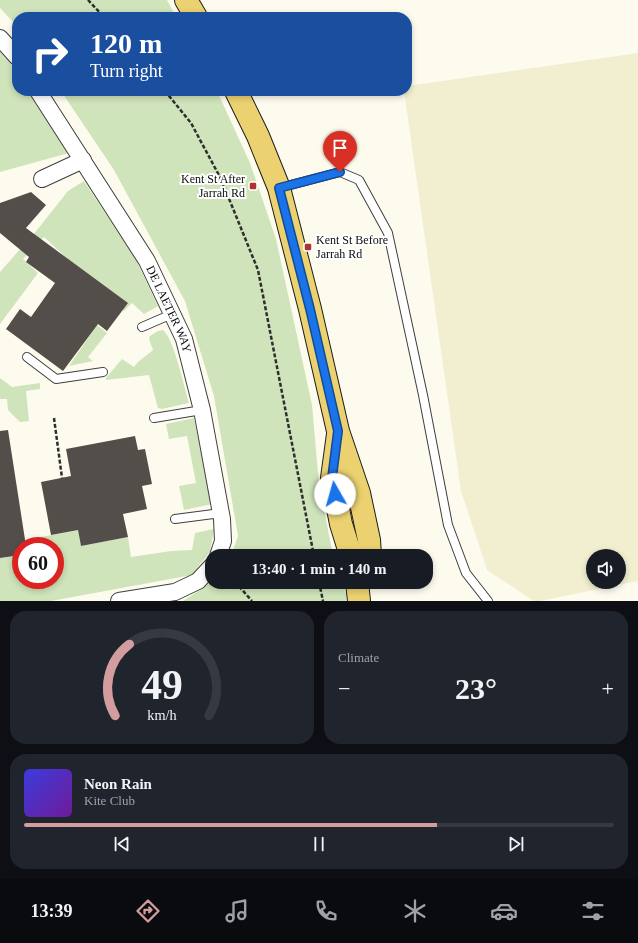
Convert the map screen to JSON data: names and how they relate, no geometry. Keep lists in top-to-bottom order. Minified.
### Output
{"streets":{"street":["DE LAETER WAY"]},"places":{"transit":["Kent St After Jarrah Rd","Kent St Before Jarrah Rd"]},"page":{"turn":["120 m","Turn right"],"limit":"60","trip":"13:40 · 1 min · 140 m","tile":"Climate","heat":["−","23°","+"],"song":["Neon Rain","Kite Club"],"tabs":"13:39","gauge":["49","km/h"]}}
